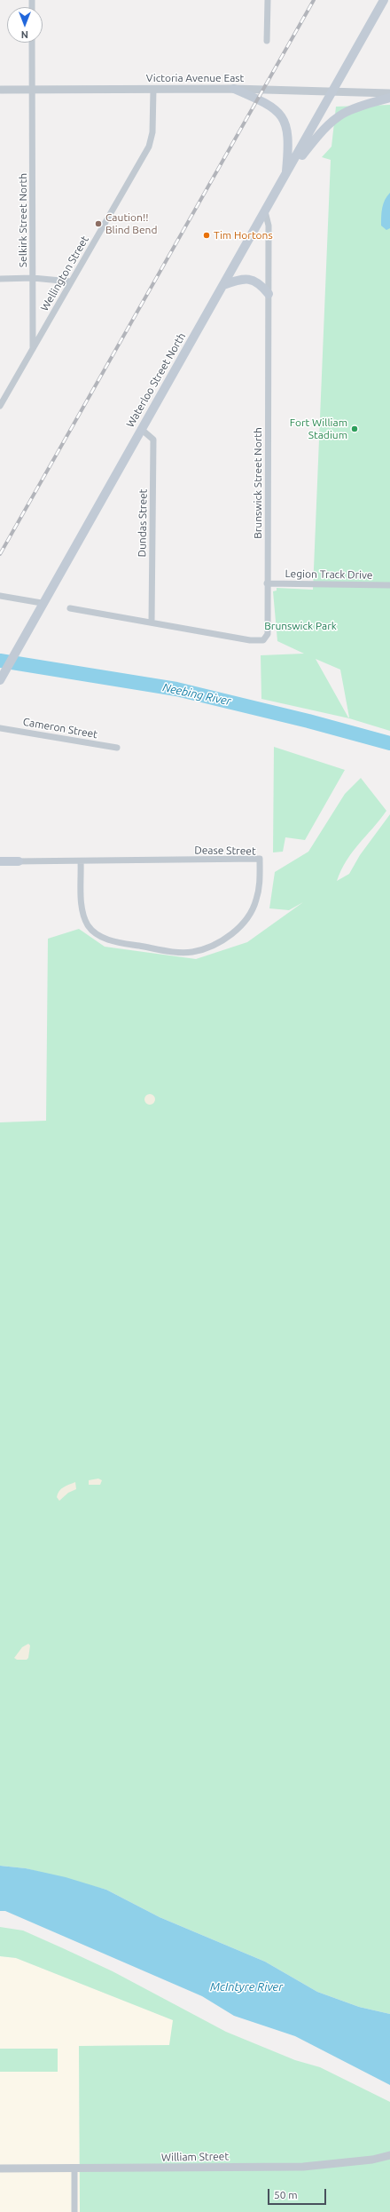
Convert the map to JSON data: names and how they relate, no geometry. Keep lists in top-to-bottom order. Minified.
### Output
{"streets":{"main road":["Waterloo Street North"],"street":["Victoria Avenue East","Selkirk Street North","Wellington Street","Brunswick Street North","Dundas Street","Legion Track Drive","Cameron Street","Dease Street","William Street"]},"crossings":[["Victoria Avenue East","Selkirk Street North"],["Victoria Avenue East","Wellington Street"],["Victoria Avenue East","Waterloo Street North"],["Selkirk Street North","Wellington Street"],["Waterloo Street North","Brunswick Street North"],["Waterloo Street North","Dundas Street"],["Brunswick Street North","Dundas Street"],["Brunswick Street North","Legion Track Drive"]],"water":["Neebing River","McIntyre River"],"parks":["Brunswick Park"],"places":["Caution!! Blind Bend","Tim Hortons","Fort William Stadium"],"scale_bar":"50 m","north":"bottom"}
